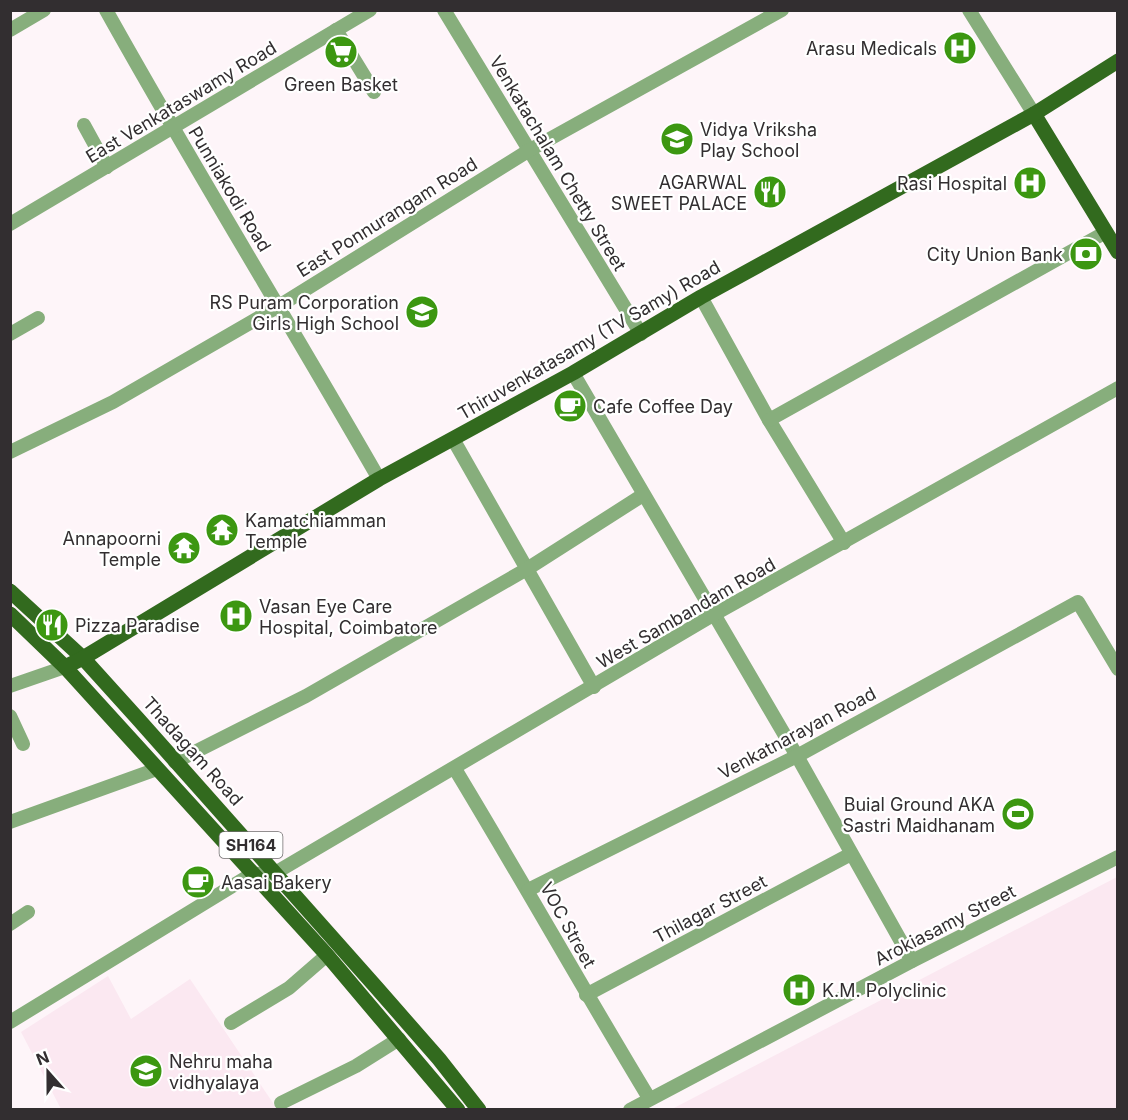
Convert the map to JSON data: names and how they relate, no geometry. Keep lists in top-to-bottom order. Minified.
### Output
{"streets":{"main road":["Thiruvenkatasamy (TV Samy) Road","Thadagam Road","SH164"],"street":["East Venkataswamy Road","Venkatachalam Chetty Street","Punniakodi Road","East Ponnurangam Road","West Sambandam Road","Venkatnarayan Road","Thilagar Street","VOC Street","Arokiasamy Street"]},"crossings":[["East Venkataswamy Road","Punniakodi Road"],["Venkatachalam Chetty Street","East Ponnurangam Road"],["Venkatachalam Chetty Street","Thiruvenkatasamy (TV Samy) Road"],["Punniakodi Road","East Ponnurangam Road"],["Punniakodi Road","Thiruvenkatasamy (TV Samy) Road"],["Thiruvenkatasamy (TV Samy) Road","Thadagam Road"],["Thiruvenkatasamy (TV Samy) Road","SH164"],["West Sambandam Road","Thadagam Road"],["West Sambandam Road","VOC Street"],["Venkatnarayan Road","VOC Street"],["Thilagar Street","VOC Street"],["VOC Street","Arokiasamy Street"]],"places":{"hospital":["Arasu Medicals","Rasi Hospital","Vasan Eye Care Hospital, Coimbatore","K.M. Polyclinic"],"supermarket":["Green Basket"],"school or university":["Vidya Vriksha Play School","RS Puram Corporation Girls High School","Nehru maha vidhyalaya"],"restaurant":["AGARWAL SWEET PALACE","Pizza Paradise"],"bank":["City Union Bank"],"cafe":["Cafe Coffee Day","Aasai Bakery"],"temple":["Kamatchiamman Temple","Annapoorni Temple"],"sports":["Buial Ground AKA Sastri Maidhanam"]},"north":"top"}
